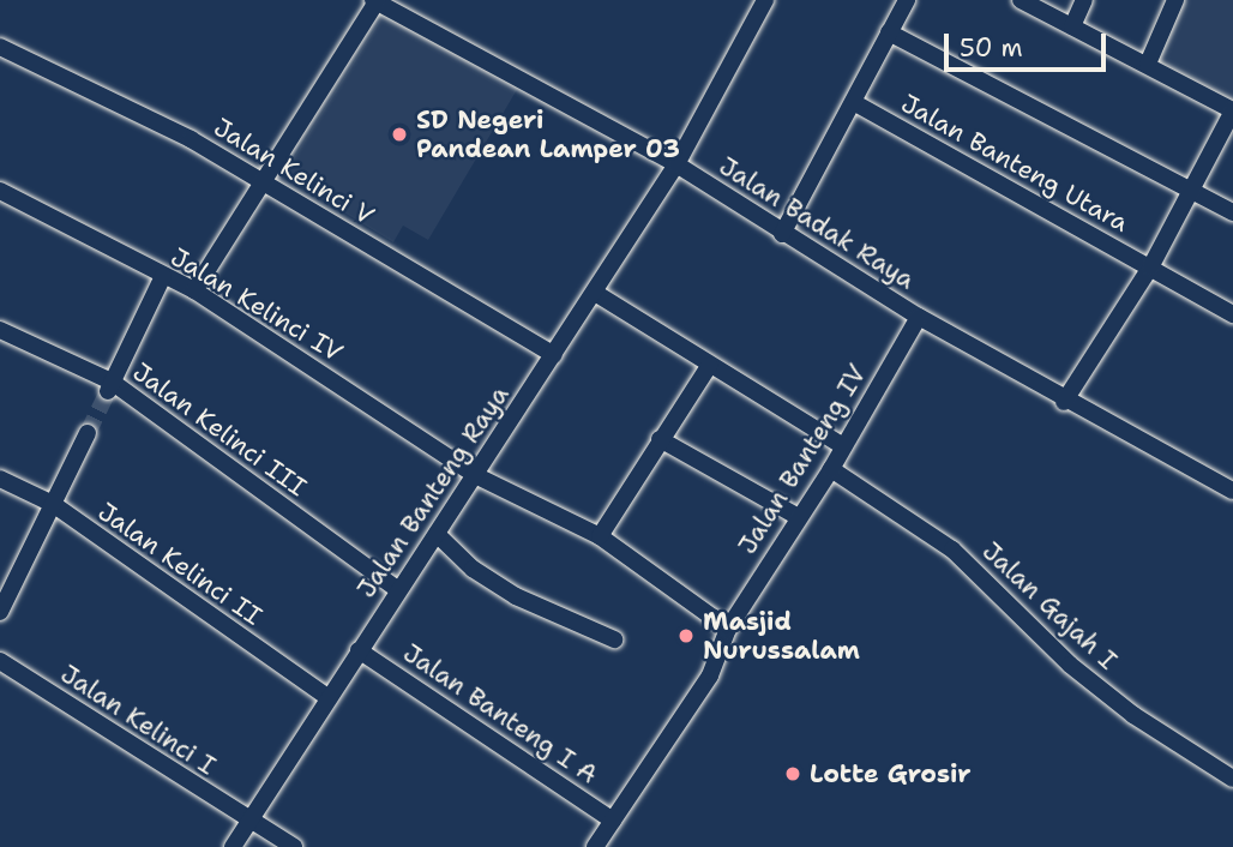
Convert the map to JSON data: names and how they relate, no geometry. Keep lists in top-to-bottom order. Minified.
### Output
{"streets":{"street":["Jalan Banteng Utara","Jalan Kelinci V","Jalan Badak Raya","Jalan Kelinci IV","Jalan Kelinci III","Jalan Banteng IV","Jalan Banteng Raya","Jalan Kelinci II","Jalan Gajah I","Jalan Banteng I A","Jalan Kelinci I"]},"crossings":[["Jalan Kelinci V","Jalan Banteng Raya"],["Jalan Badak Raya","Jalan Banteng IV"],["Jalan Badak Raya","Jalan Banteng Raya"],["Jalan Kelinci IV","Jalan Banteng IV"],["Jalan Kelinci IV","Jalan Banteng Raya"],["Jalan Kelinci III","Jalan Banteng Raya"],["Jalan Banteng IV","Jalan Gajah I"],["Jalan Banteng IV","Jalan Banteng I A"],["Jalan Banteng Raya","Jalan Kelinci II"],["Jalan Banteng Raya","Jalan Banteng I A"],["Jalan Banteng Raya","Jalan Kelinci I"]],"places":["SD Negeri Pandean Lamper 03","Masjid Nurussalam","Lotte Grosir"],"scale_bar":"50 m"}
